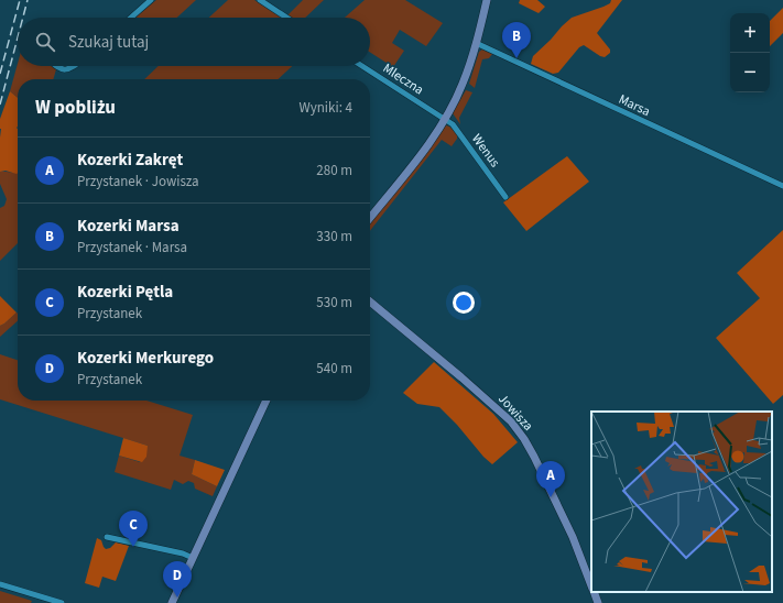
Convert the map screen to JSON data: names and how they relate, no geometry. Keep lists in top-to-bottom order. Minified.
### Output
{"streets":{"main road":["Jowisza"],"street":["Mleczna","Marsa","Wenus"]},"crossings":[["Mleczna","Wenus"]],"page":{"map_buttons":["+","−"],"search":"Szukaj tutaj","pins":["B","A","C","D"],"heading":["W pobliżu","Wyniki: 4"],"list":[{"mark":"A","name":"Kozerki Zakręt","note":"Przystanek · Jowisza","value":"280 m"},{"mark":"B","name":"Kozerki Marsa","note":"Przystanek · Marsa","value":"330 m"},{"mark":"C","name":"Kozerki Pętla","note":"Przystanek","value":"530 m"},{"mark":"D","name":"Kozerki Merkurego","note":"Przystanek","value":"540 m"}]}}
